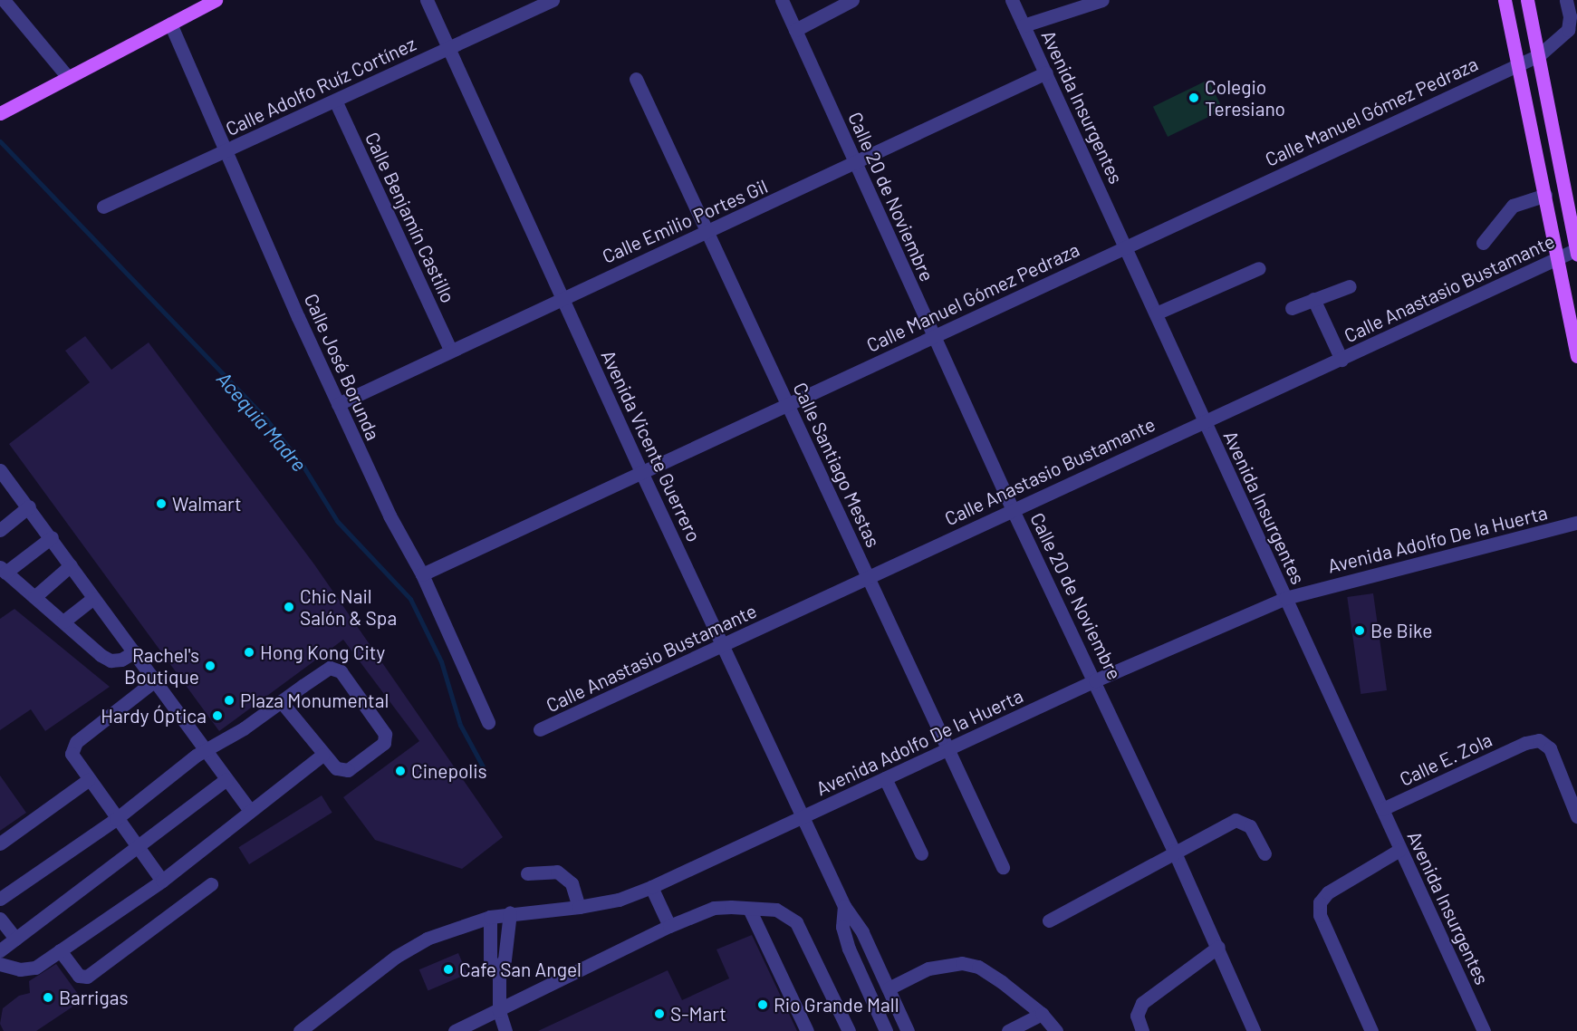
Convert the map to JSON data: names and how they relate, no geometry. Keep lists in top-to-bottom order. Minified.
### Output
{"streets":{"street":["Calle Adolfo Ruíz Cortínez","Avenida Insurgentes","Calle Manuel Gómez Pedraza","Calle 20 de Noviembre","Calle Benjamín Castillo","Calle Emilio Portes Gil","Calle Anastasio Bustamante","Calle José Borunda","Avenida Vicente Guerrero","Calle Santiago Mestas","Avenida Adolfo De la Huerta","Calle E. Zola"]},"crossings":[["Calle Adolfo Ruíz Cortínez","Calle Benjamín Castillo"],["Calle Adolfo Ruíz Cortínez","Calle José Borunda"],["Calle Adolfo Ruíz Cortínez","Avenida Vicente Guerrero"],["Avenida Insurgentes","Calle Manuel Gómez Pedraza"],["Avenida Insurgentes","Calle Emilio Portes Gil"],["Avenida Insurgentes","Calle Anastasio Bustamante"],["Avenida Insurgentes","Avenida Adolfo De la Huerta"],["Avenida Insurgentes","Calle E. Zola"],["Calle Manuel Gómez Pedraza","Calle 20 de Noviembre"],["Calle Manuel Gómez Pedraza","Calle José Borunda"],["Calle Manuel Gómez Pedraza","Avenida Vicente Guerrero"],["Calle Manuel Gómez Pedraza","Calle Santiago Mestas"],["Calle 20 de Noviembre","Calle Emilio Portes Gil"],["Calle 20 de Noviembre","Calle Anastasio Bustamante"],["Calle 20 de Noviembre","Avenida Adolfo De la Huerta"],["Calle Benjamín Castillo","Calle Emilio Portes Gil"],["Calle Emilio Portes Gil","Calle José Borunda"],["Calle Emilio Portes Gil","Avenida Vicente Guerrero"],["Calle Emilio Portes Gil","Calle Santiago Mestas"],["Calle Anastasio Bustamante","Avenida Vicente Guerrero"],["Calle Anastasio Bustamante","Calle Santiago Mestas"],["Avenida Vicente Guerrero","Avenida Adolfo De la Huerta"],["Calle Santiago Mestas","Avenida Adolfo De la Huerta"]],"water":["Acequia Madre"],"places":["Colegio Teresiano","Walmart","Chic Nail Salón & Spa","Be Bike","Hong Kong City","Rachel's Boutique","Plaza Monumental","Hardy Óptica","Cinepolis","Cafe San Angel","Barrigas","Rio Grande Mall","S-Mart"]}
